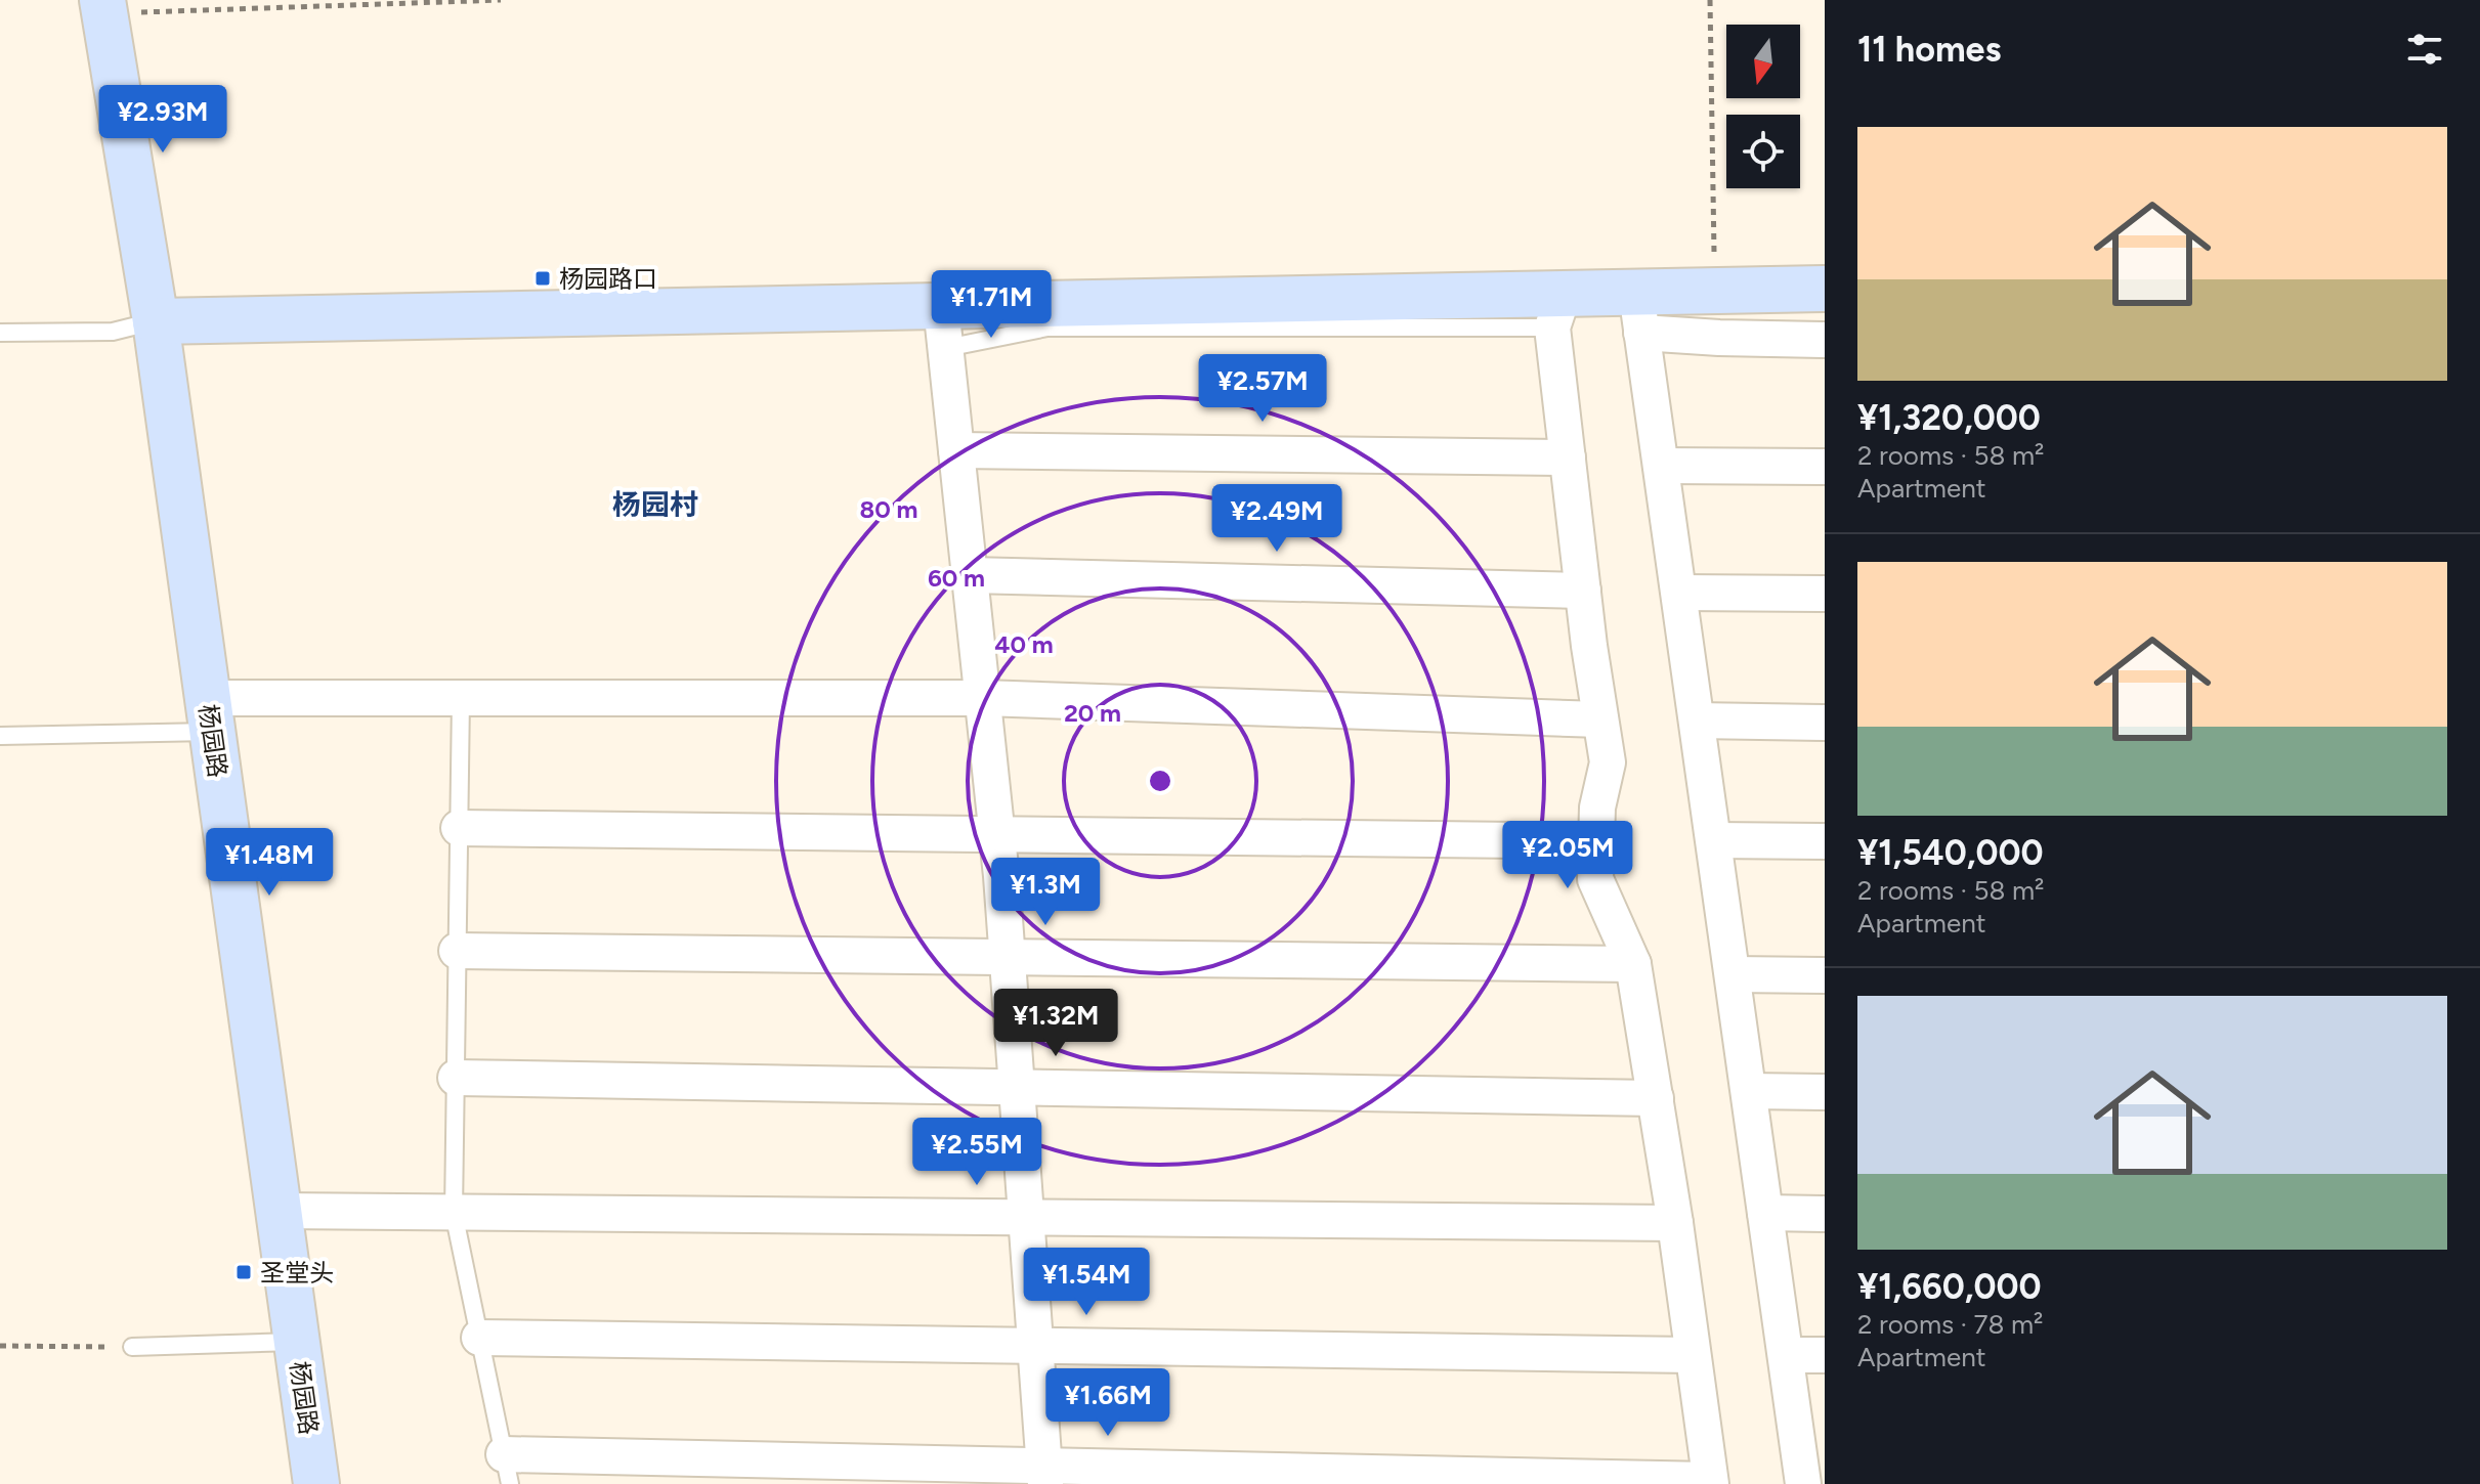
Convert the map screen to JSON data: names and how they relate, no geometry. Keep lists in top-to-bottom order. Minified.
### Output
{"streets":{"street":["杨园路"]},"districts":["杨园村"],"places":{"transit":["杨园路口","圣堂头"]},"north":"bottom","page":{"heading":"11 homes","price":["¥2.93M","¥1.71M","¥2.57M","¥2.49M","¥2.05M","¥1.48M","¥1.3M","¥1.32M","¥2.55M","¥1.54M","¥1.66M"],"list":[{"name":"¥1,320,000","note":"2 rooms · 58 m² · Apartment"},{"name":"¥1,540,000","note":"2 rooms · 58 m² · Apartment"},{"name":"¥1,660,000","note":"2 rooms · 78 m² · Apartment"}]},"rings":["80 m","60 m","40 m","20 m"]}
